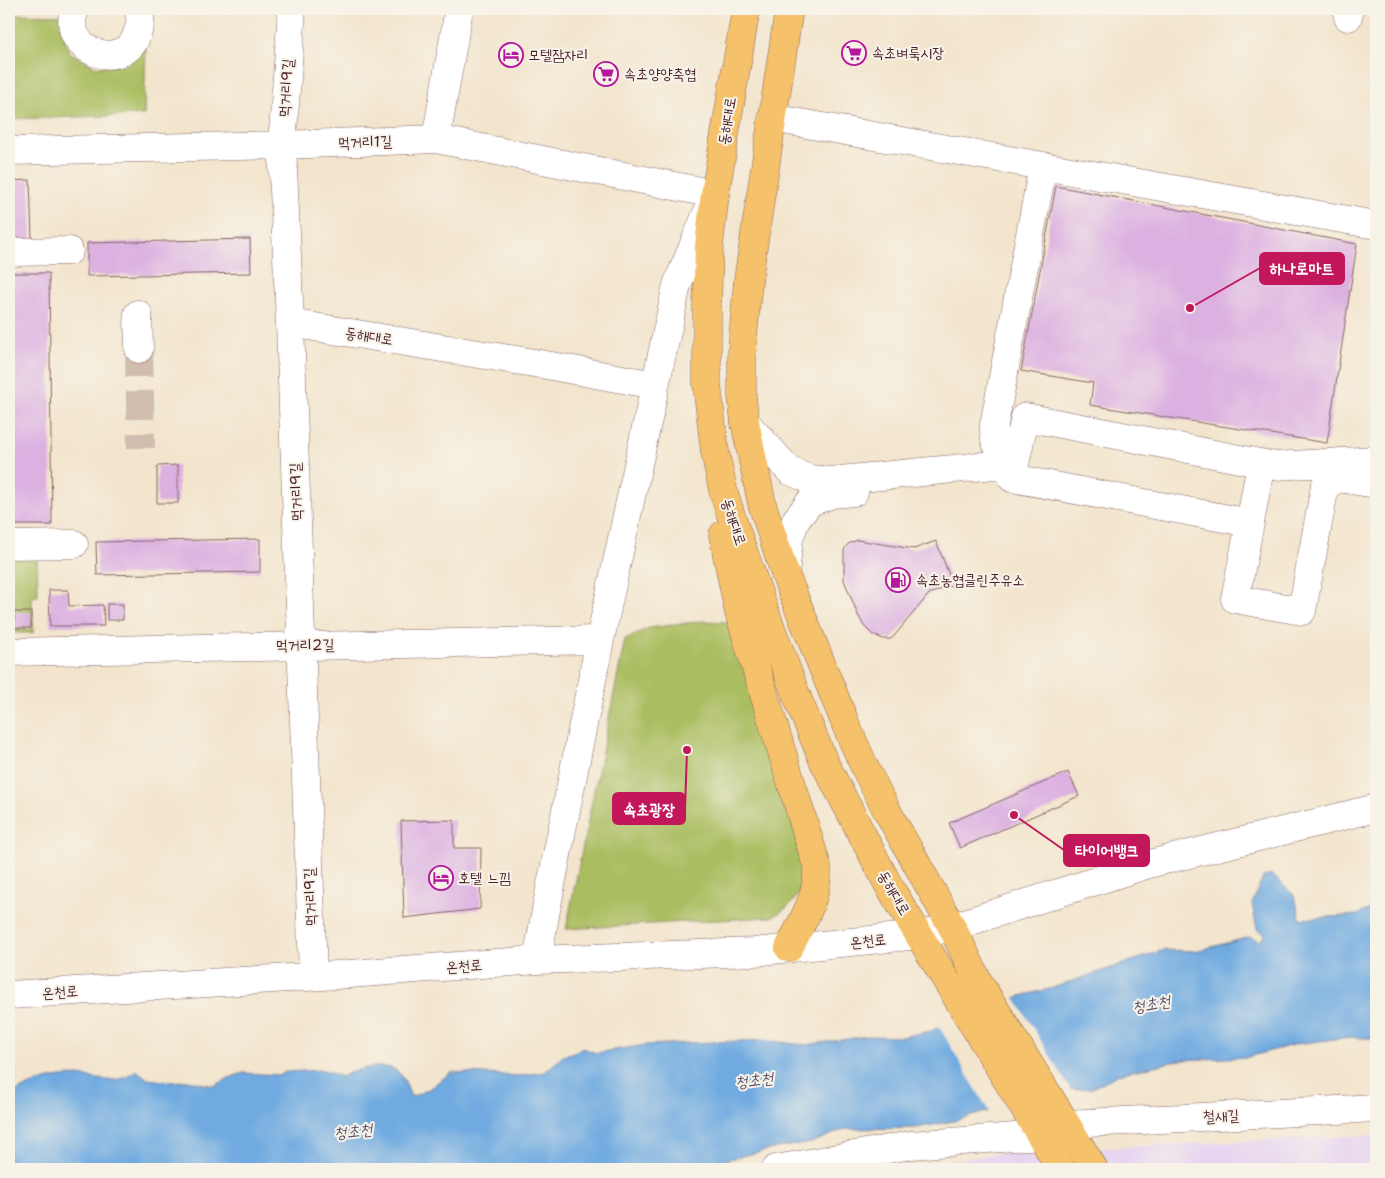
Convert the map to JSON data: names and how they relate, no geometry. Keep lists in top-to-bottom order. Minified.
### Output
{"streets":{"main road":["동해대로"],"street":["먹거리9길","먹거리1길","먹거리2길","온천로","철새길"]},"crossings":[["먹거리9길","동해대로"],["먹거리9길","먹거리1길"],["먹거리9길","먹거리2길"],["먹거리9길","온천로"],["동해대로","먹거리1길"],["동해대로","온천로"]],"water":["청초천"],"places":{"supermarket":["속초벼룩시장","속초양양축협"],"hotel":["모텔잠자리","호텔 느낌"],"other":["하나로마트","속초광장","타이어뱅크"],"fuel station":["속초농협클린주유소"]}}
